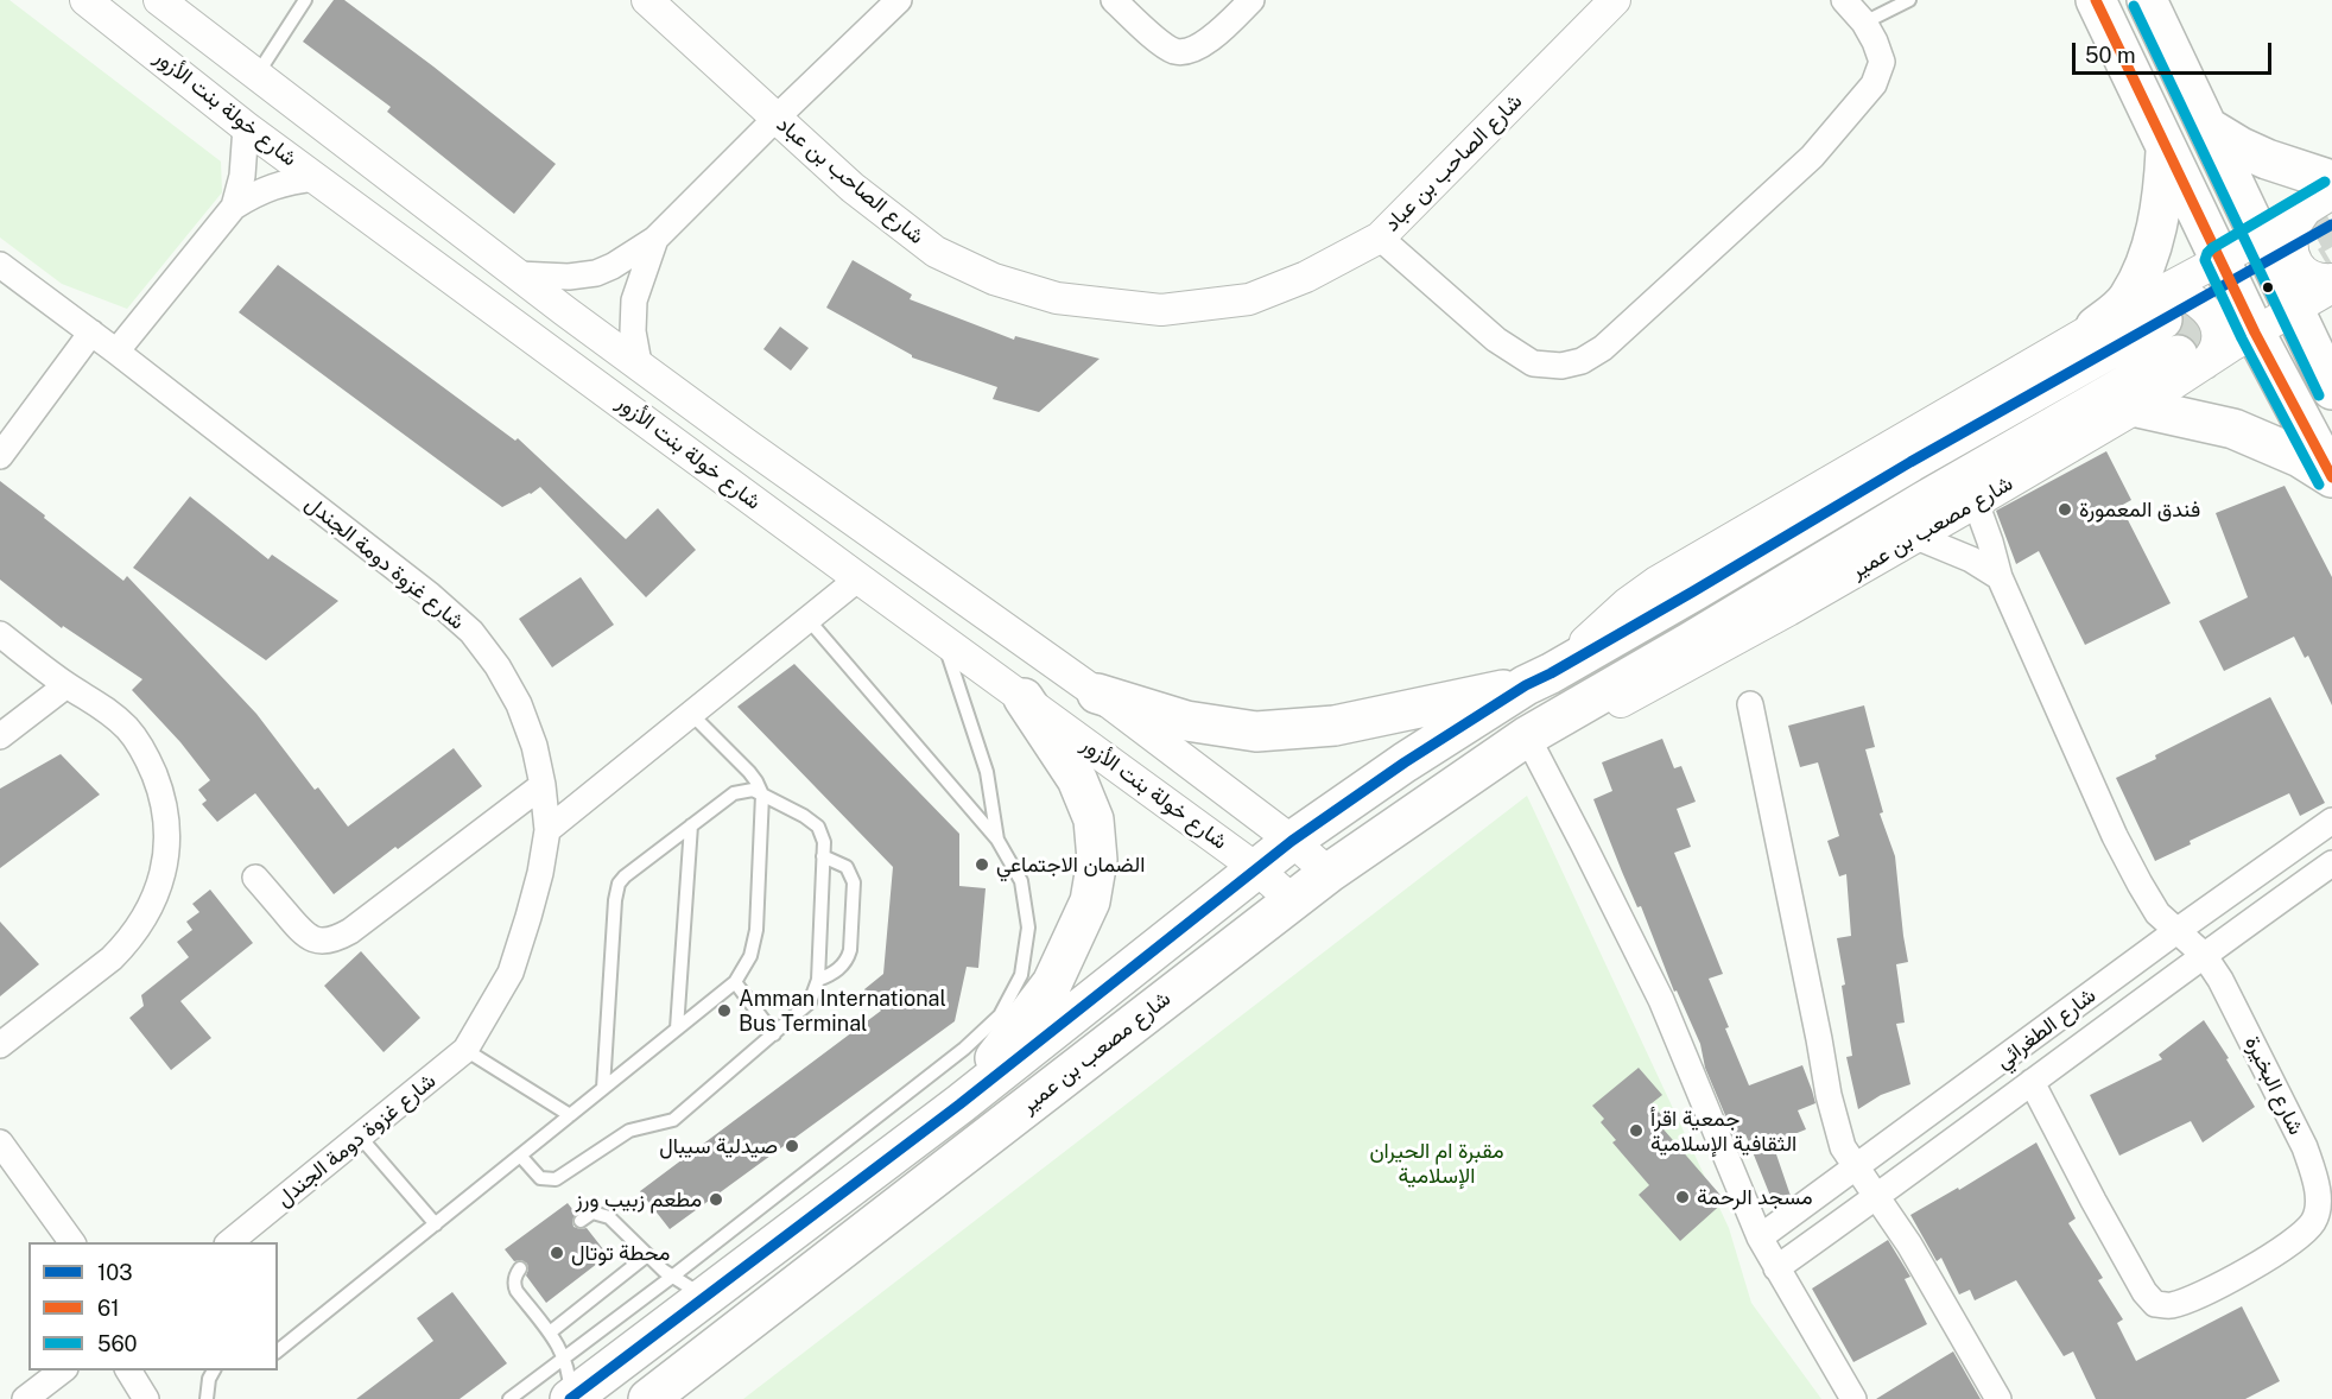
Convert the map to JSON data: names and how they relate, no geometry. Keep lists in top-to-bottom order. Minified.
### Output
{"streets":{"highway":["شارع مصعب بن عمير"],"street":["شارع خولة بنت الأزور","شارع الصاحب بن عباد","شارع غزوة دومة الجندل","شارع الطغرائي","شارع البخيرة"]},"crossings":[["شارع خولة بنت الأزور","شارع مصعب بن عمير"],["شارع مصعب بن عمير","شارع البخيرة"],["شارع الطغرائي","شارع البخيرة"]],"parks":["مقبرة ام الحيران الإسلامية"],"places":["فندق المعمورة","الضمان الاجتماعي","Amman International Bus Terminal","جمعية اقرأ الثقافية الإسلامية","صيدلية سيبال","مسجد الرحمة","مطعم زبيب ورز","محطة توتال"],"lines":["transit line 61","transit line 560","transit line 103"],"legend":["103","61","560"],"scale_bar":"50 m"}
